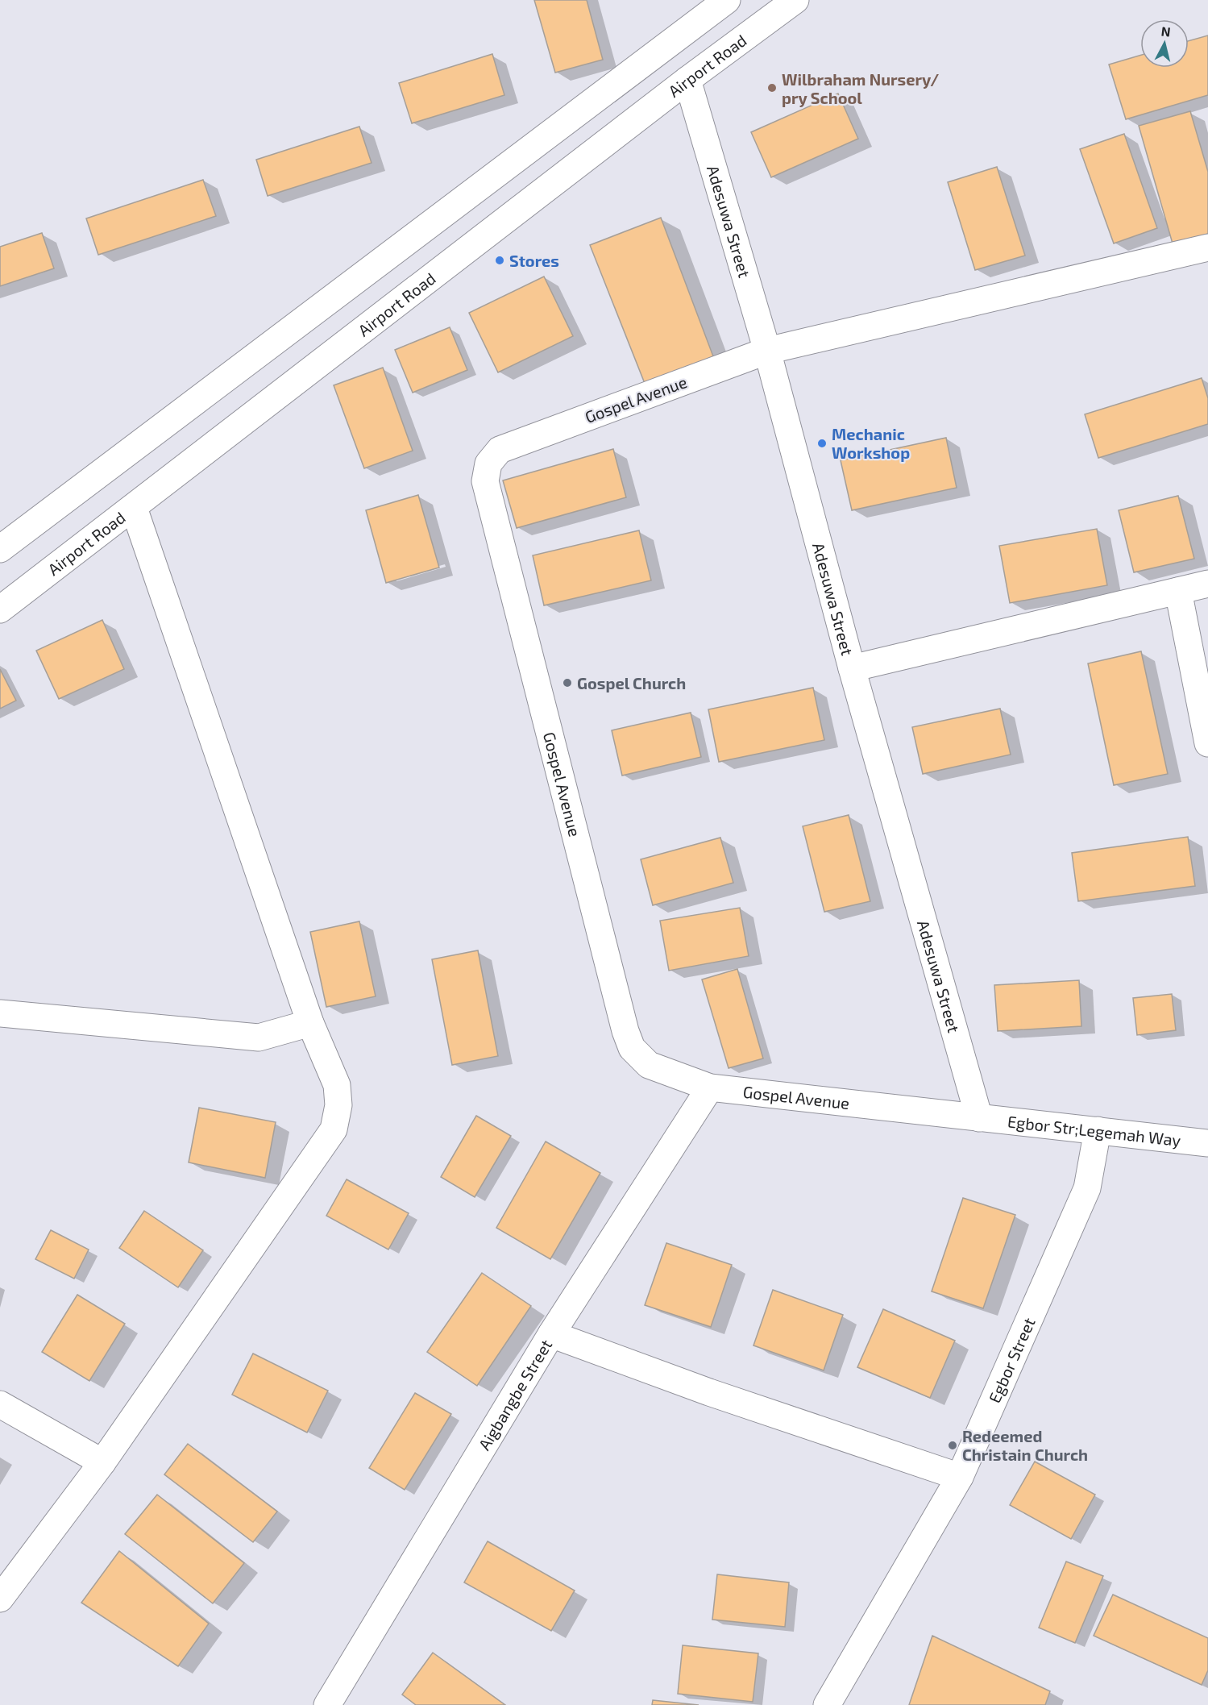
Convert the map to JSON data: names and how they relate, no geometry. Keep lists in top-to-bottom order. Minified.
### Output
{"streets":{"street":["Airport Road","Adesuwa Street","Gospel Avenue","Egbor Str;Legemah Way","Egbor Street","Aigbangbe Street"]},"crossings":[["Airport Road","Adesuwa Street"],["Adesuwa Street","Gospel Avenue"],["Adesuwa Street","Egbor Str;Legemah Way"],["Gospel Avenue","Egbor Str;Legemah Way"],["Gospel Avenue","Aigbangbe Street"],["Egbor Str;Legemah Way","Egbor Street"]],"places":["Wilbraham Nursery/ pry School","Stores","Mechanic Workshop","Gospel Church","Redeemed Christain Church"],"north":"top"}
